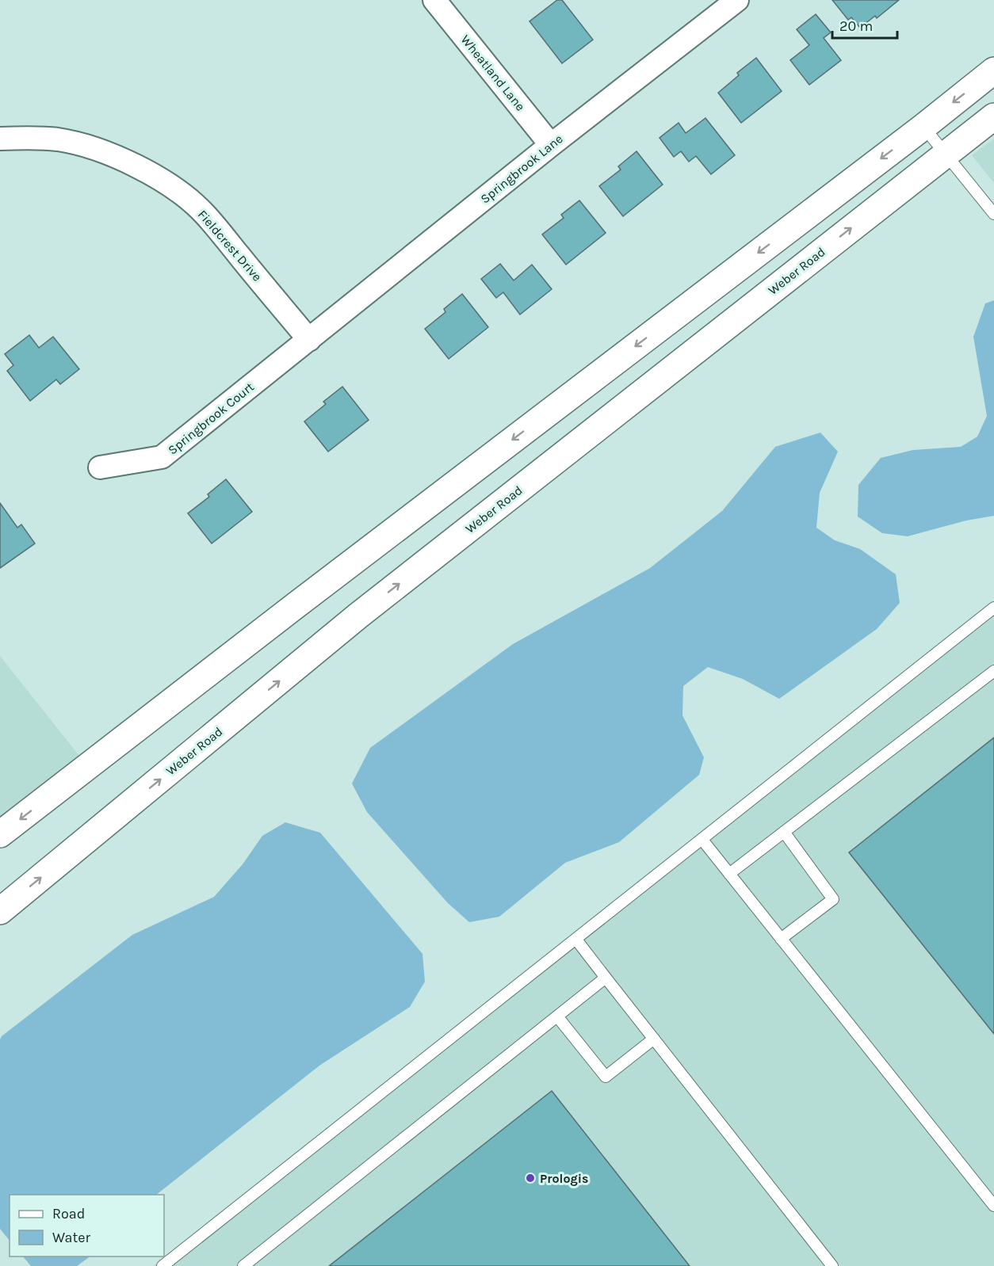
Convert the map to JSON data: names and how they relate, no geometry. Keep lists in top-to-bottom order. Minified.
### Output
{"streets":{"main road":["Weber Road"],"street":["Wheatland Lane","Springbrook Lane","Fieldcrest Drive","Springbrook Court"]},"crossings":[["Wheatland Lane","Springbrook Lane"],["Springbrook Lane","Fieldcrest Drive"],["Springbrook Lane","Springbrook Court"],["Fieldcrest Drive","Springbrook Court"]],"places":["Prologis"],"legend":["Road","Water"],"scale_bar":"20 m"}
